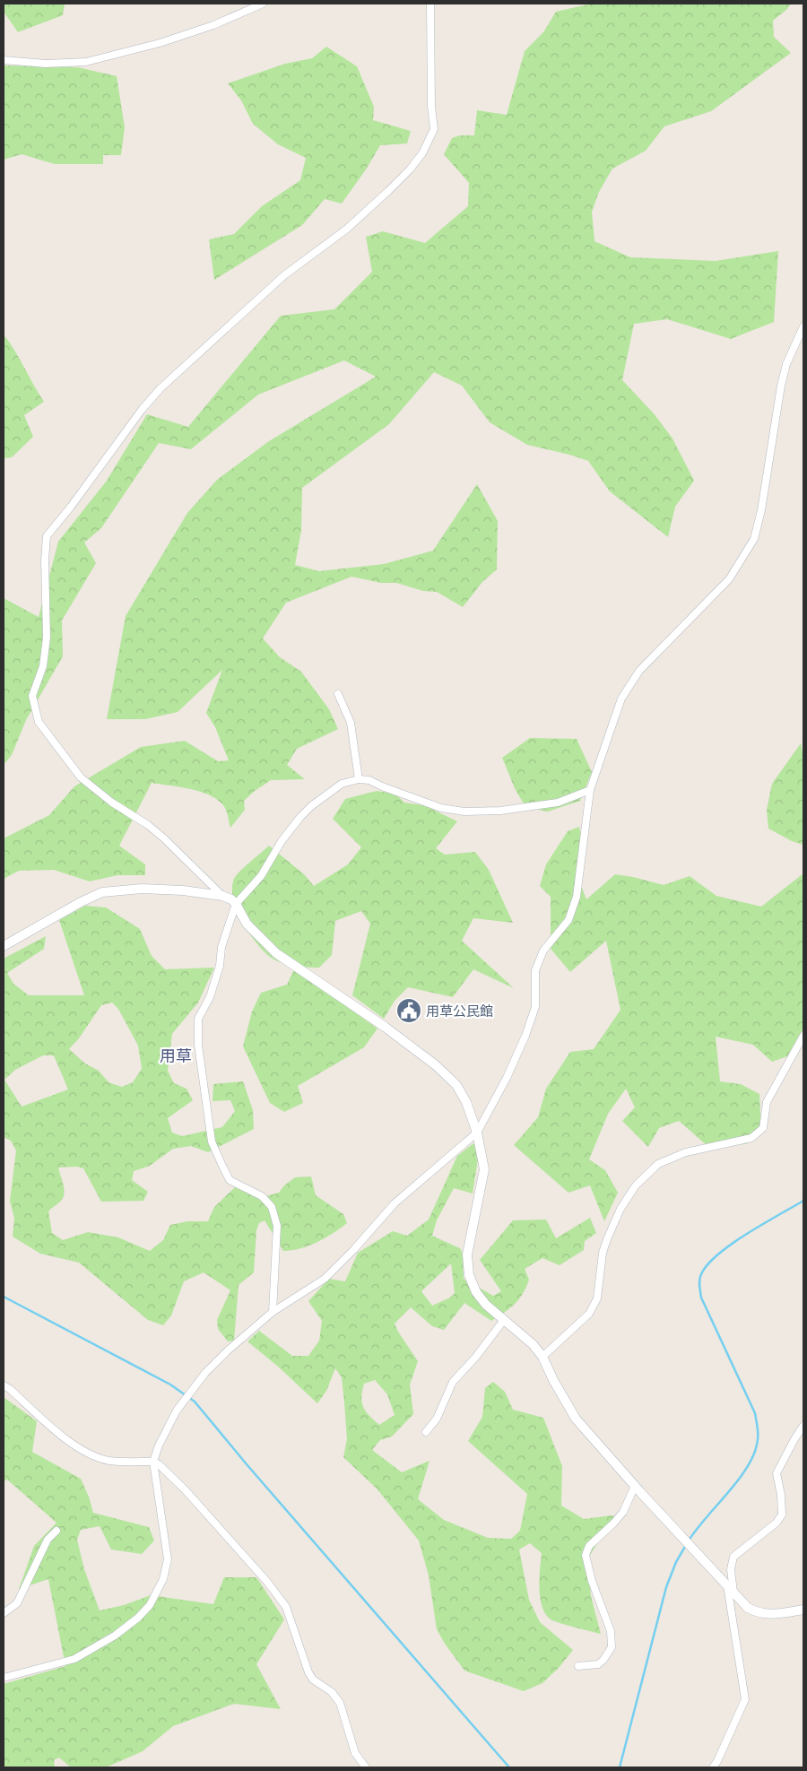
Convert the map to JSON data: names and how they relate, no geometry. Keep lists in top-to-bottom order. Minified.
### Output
{"districts":["用草"],"places":{"public building":["用草公民館"]}}
